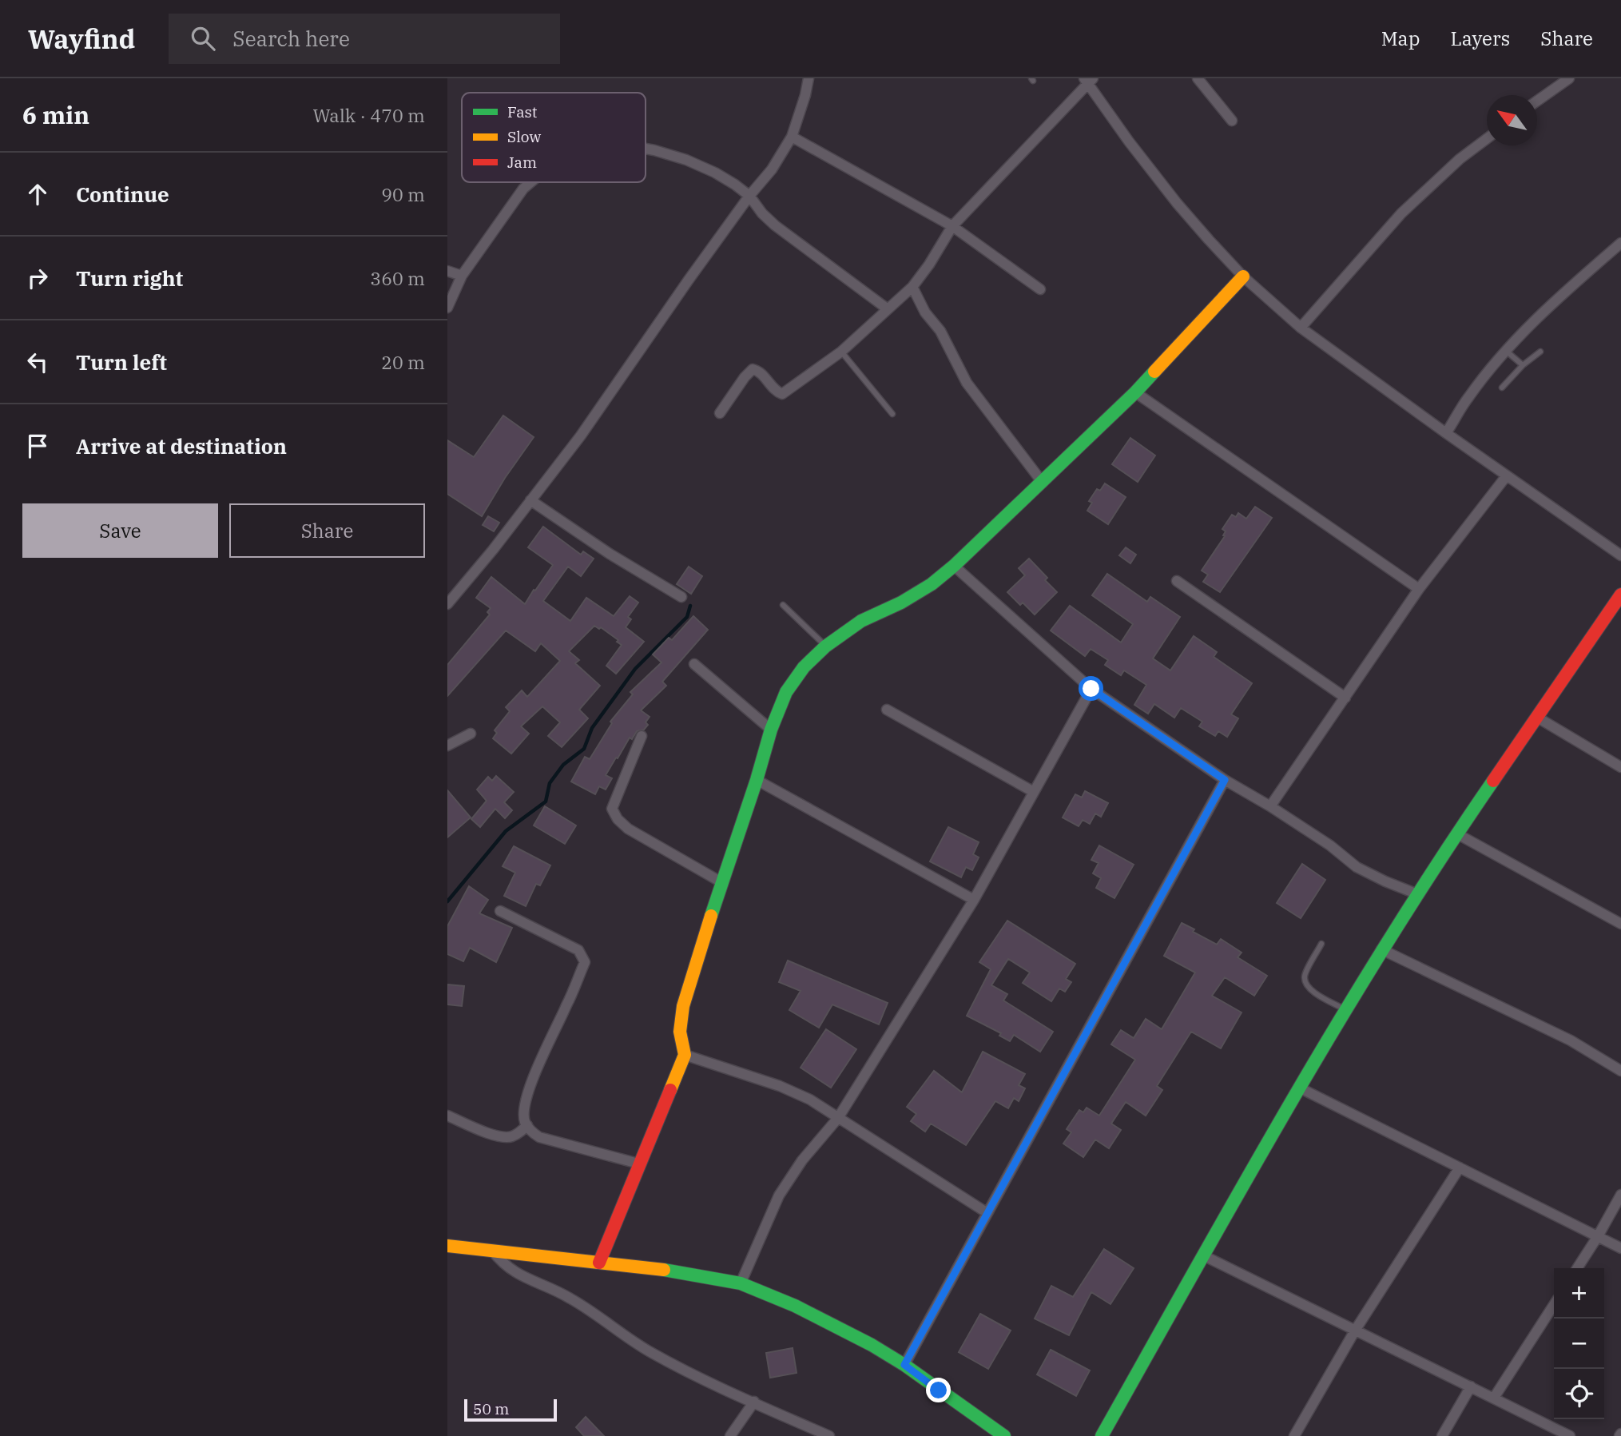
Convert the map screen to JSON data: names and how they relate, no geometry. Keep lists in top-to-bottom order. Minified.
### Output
{"legend":["Fast","Slow","Jam"],"scale_bar":"50 m","north":"top left","page":{"header":"Wayfind","search":"Search here","nav":["Map","Layers","Share"],"heading":["6 min","Walk · 470 m"],"list":[["Continue","90 m"],["Turn right","360 m"],["Turn left","20 m"],"Arrive at destination"],"buttons":["Save","Share"],"map_buttons":["+","−"],"scale":"50 m"}}
